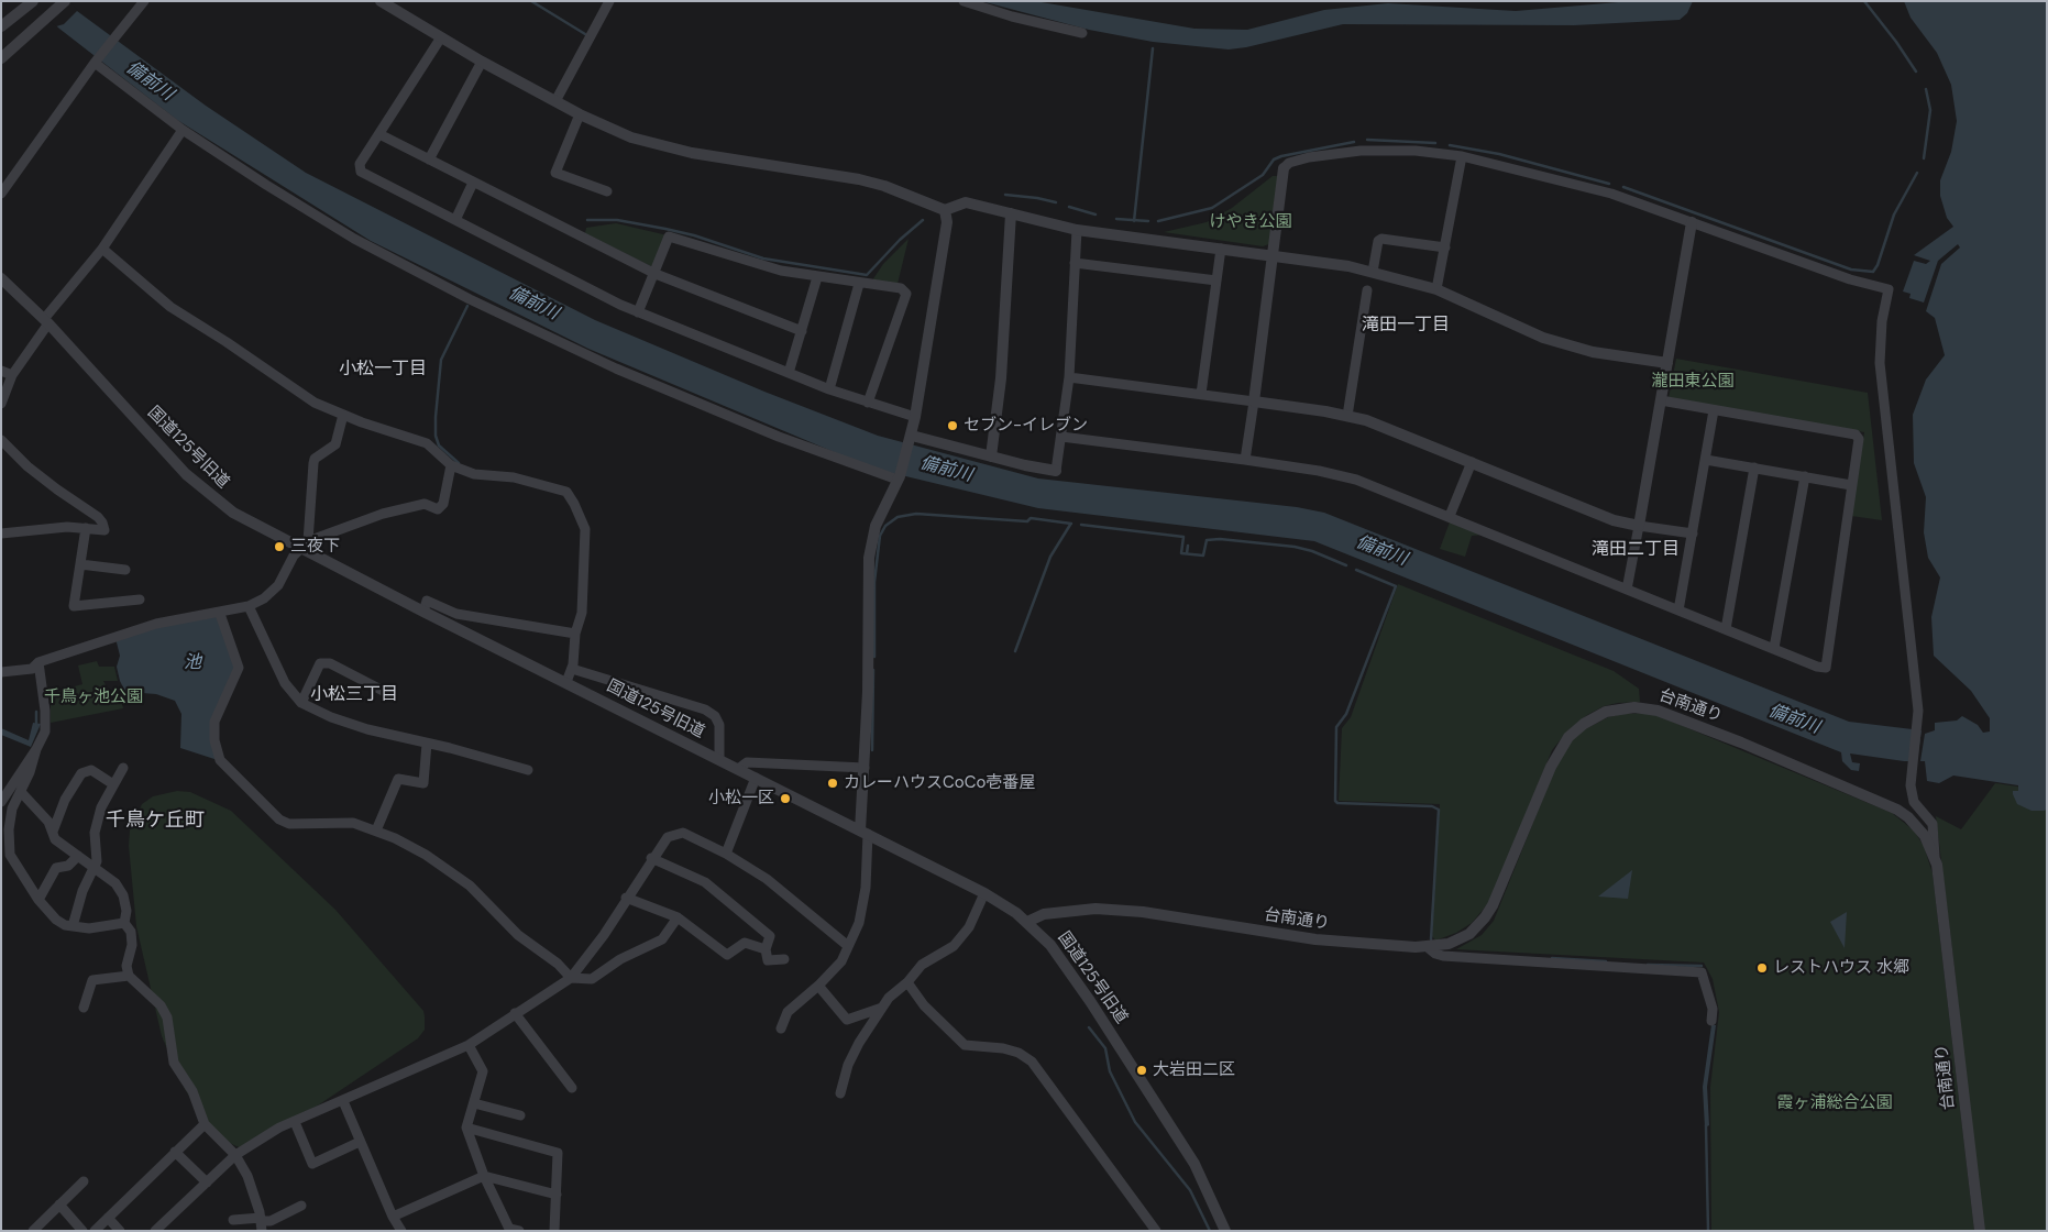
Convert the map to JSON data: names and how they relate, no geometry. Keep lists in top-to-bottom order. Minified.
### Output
{"streets":{"street":["国道125号旧道","台南通り"]},"crossings":[["国道125号旧道","台南通り"]],"districts":["滝田一丁目","小松一丁目","滝田二丁目","小松三丁目","千鳥ケ丘町"],"water":["備前川","池"],"parks":["けやき公園","瀧田東公園","千鳥ヶ池公園","霞ヶ浦総合公園"],"places":["セブン-イレブン","三夜下","カレーハウスCoCo壱番屋","小松一区","レストハウス 水郷","大岩田二区"]}
